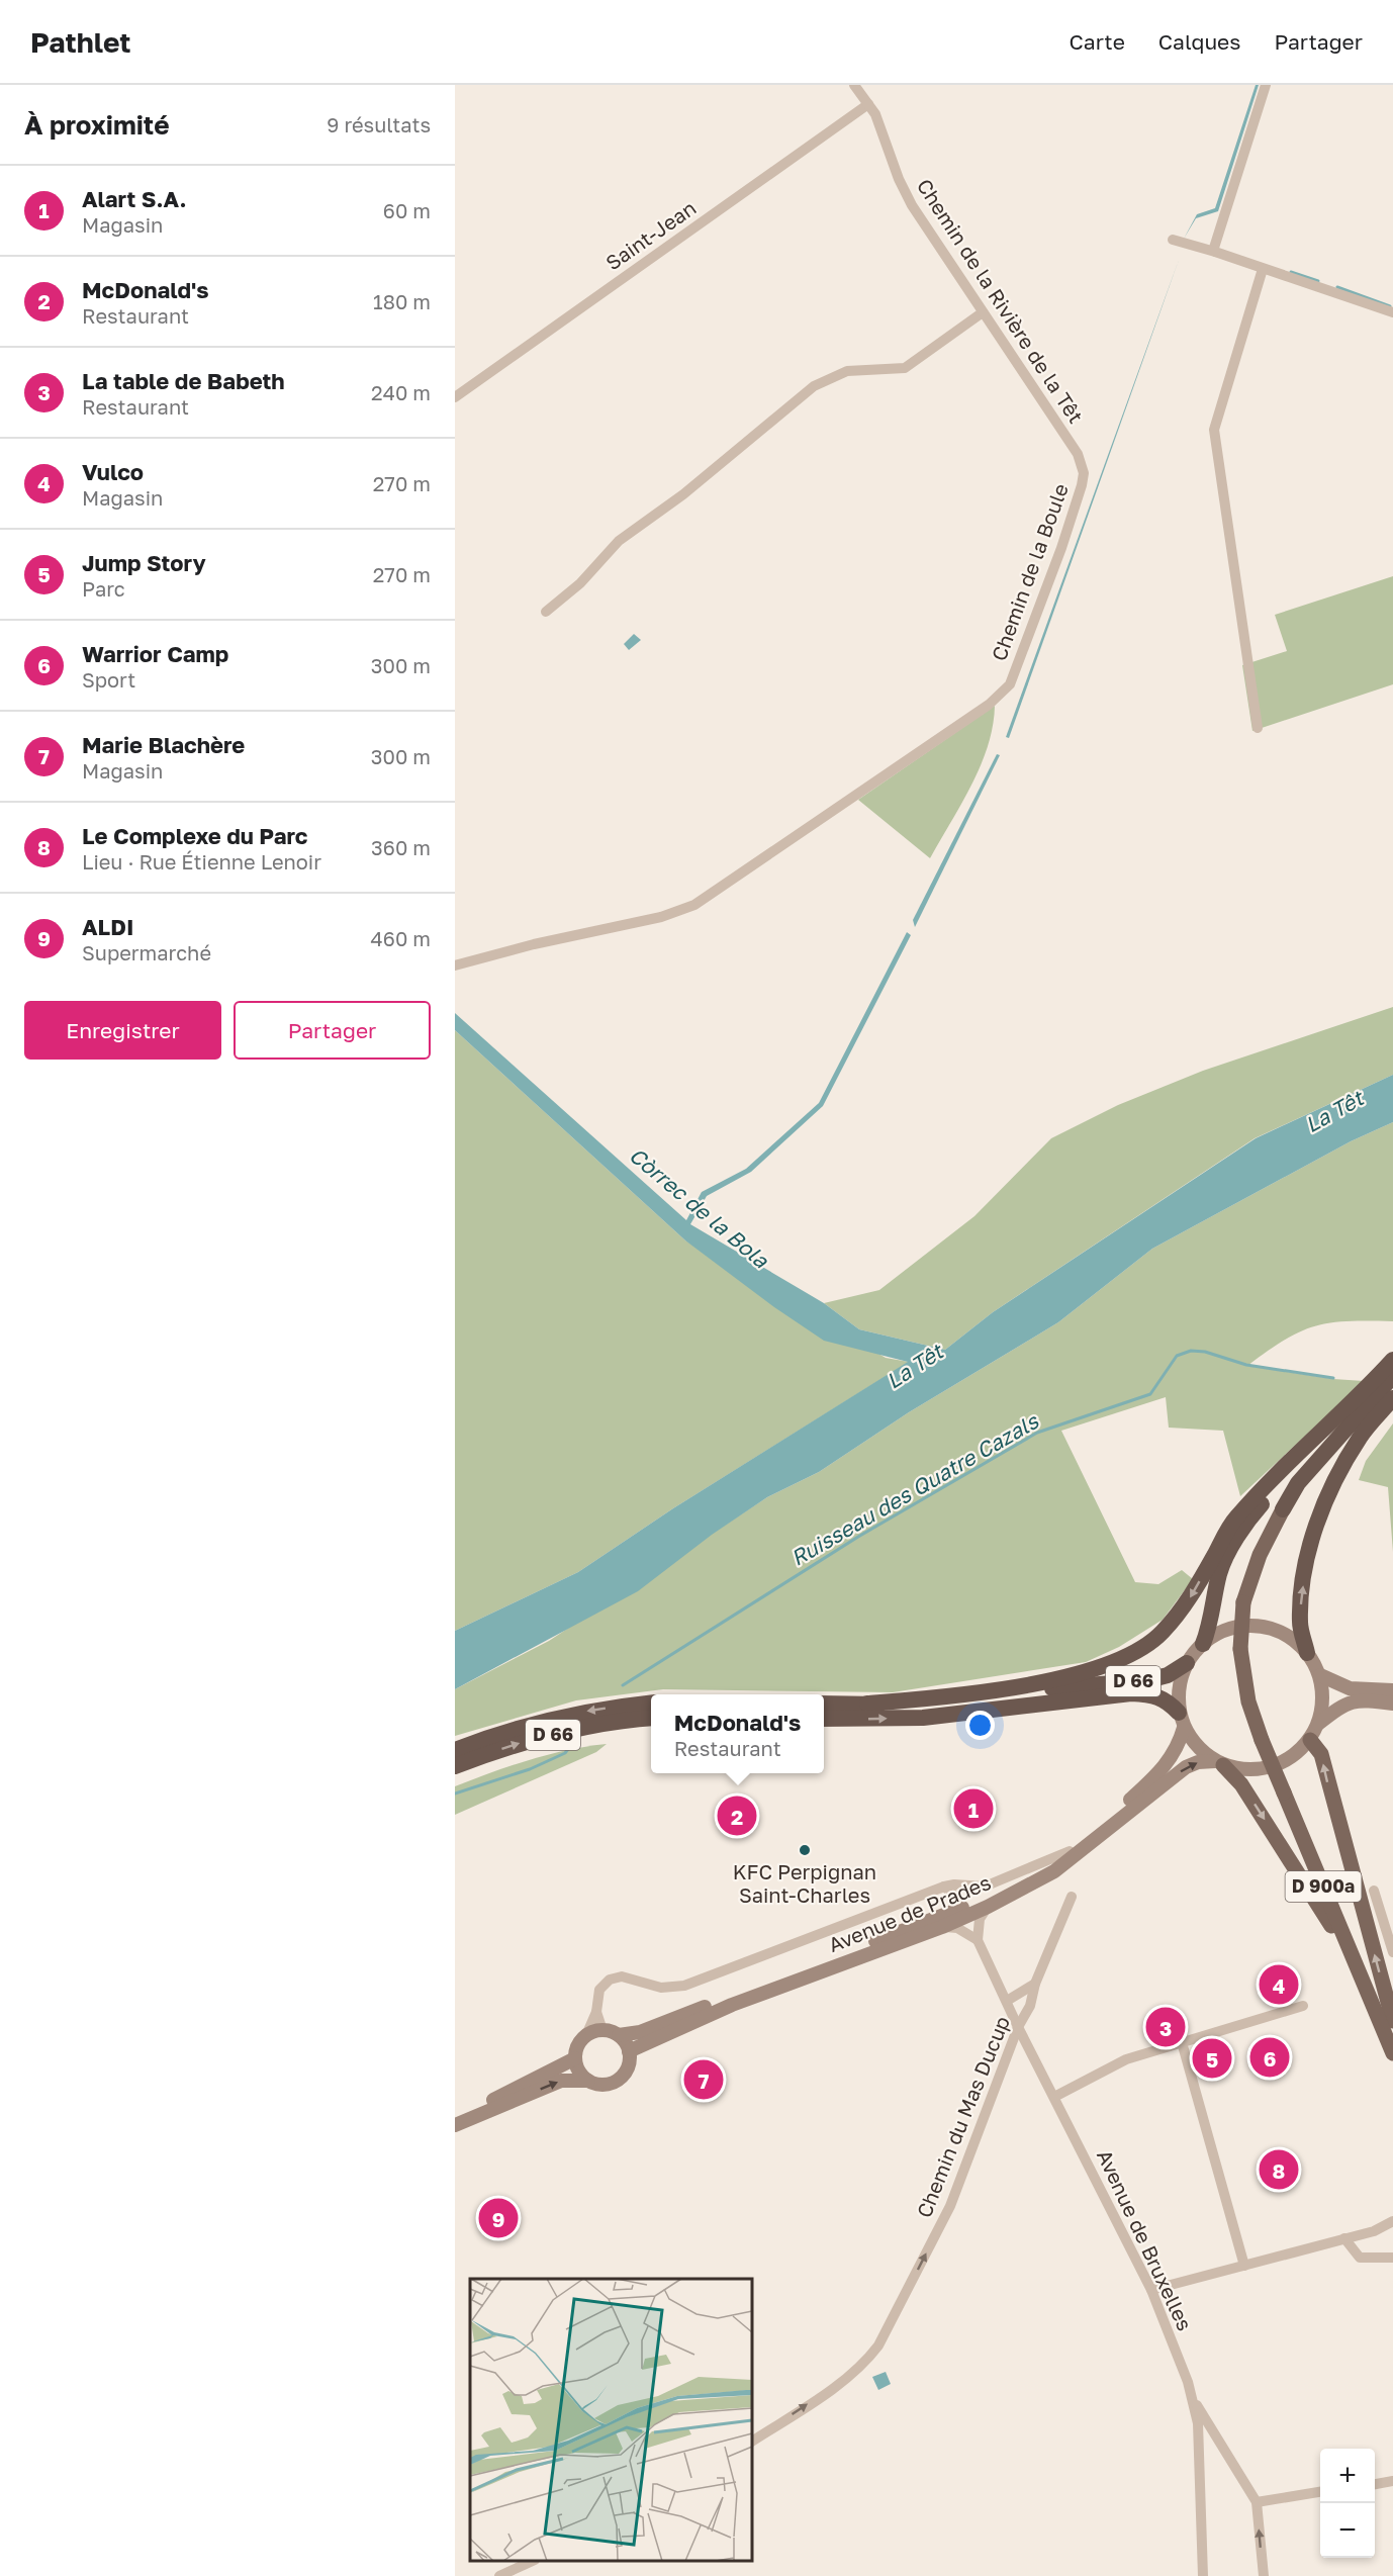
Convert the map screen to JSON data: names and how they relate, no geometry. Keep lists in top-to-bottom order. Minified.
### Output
{"streets":{"highway":["D 66","D 900a"],"main road":["Avenue de Prades"],"street":["Saint-Jean","Chemin de la Rivière de la Têt","Chemin de la Boule","Chemin du Mas Ducup","Avenue de Bruxelles"]},"crossings":[["Saint-Jean","Chemin de la Rivière de la Têt"],["Chemin de la Rivière de la Têt","Chemin de la Boule"],["D 66","Avenue de Prades"],["Chemin du Mas Ducup","Avenue de Bruxelles"]],"one_way":["Chemin du Mas Ducup"],"water":["La Têt","Còrrec de la Bola","Ruisseau des Quatre Cazals"],"places":["KFC Perpignan Saint-Charles"],"page":{"header":"Pathlet","nav":["Carte","Calques","Partager"],"heading":["À proximité","9 résultats"],"list":[{"mark":"1","name":"Alart S.A.","note":"Magasin","value":"60 m"},{"mark":"2","name":"McDonald's","note":"Restaurant","value":"180 m"},{"mark":"3","name":"La table de Babeth","note":"Restaurant","value":"240 m"},{"mark":"4","name":"Vulco","note":"Magasin","value":"270 m"},{"mark":"5","name":"Jump Story","note":"Parc","value":"270 m"},{"mark":"6","name":"Warrior Camp","note":"Sport","value":"300 m"},{"mark":"7","name":"Marie Blachère","note":"Magasin","value":"300 m"},{"mark":"8","name":"Le Complexe du Parc","note":"Lieu · Rue Étienne Lenoir","value":"360 m"},{"mark":"9","name":"ALDI","note":"Supermarché","value":"460 m"}],"buttons":["Enregistrer","Partager"],"popup":["McDonald's","Restaurant"],"pins":["1","2","4","3","6","5","7","8","9"],"map_buttons":["+","−"]}}
